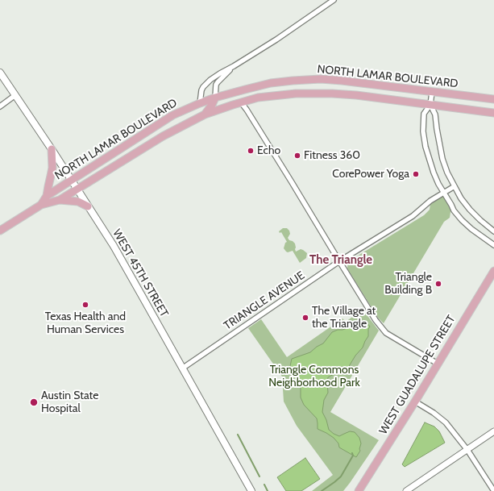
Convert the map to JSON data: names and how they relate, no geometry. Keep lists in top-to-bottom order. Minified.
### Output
{"streets":{"main road":["NORTH LAMAR BOULEVARD","WEST 45TH STREET","WEST GUADALUPE STREET"],"street":["TRIANGLE AVENUE"]},"crossings":[["NORTH LAMAR BOULEVARD","WEST 45TH STREET"],["WEST 45TH STREET","TRIANGLE AVENUE"]],"districts":["The Triangle"],"parks":["Triangle Commons Neighborhood Park"],"places":["Echo","Fitness 360","CorePower Yoga","Triangle Building B","Texas Health and Human Services","The Village at the Triangle","Austin State Hospital"]}
